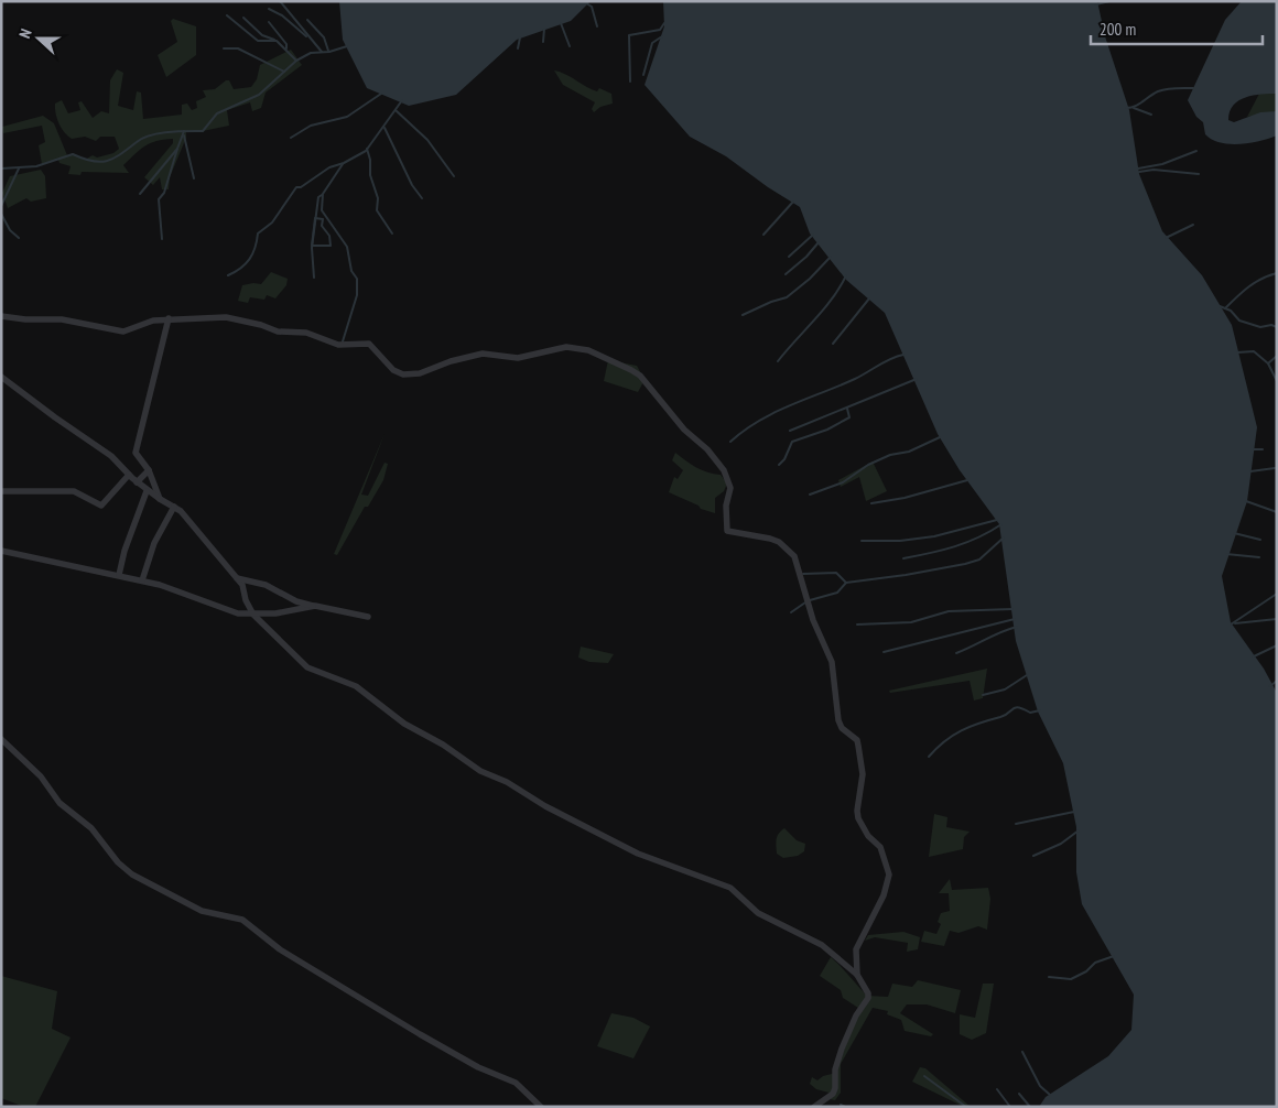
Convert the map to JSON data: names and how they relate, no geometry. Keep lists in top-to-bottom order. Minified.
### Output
{"scale_bar":"200 m","north":"left"}
